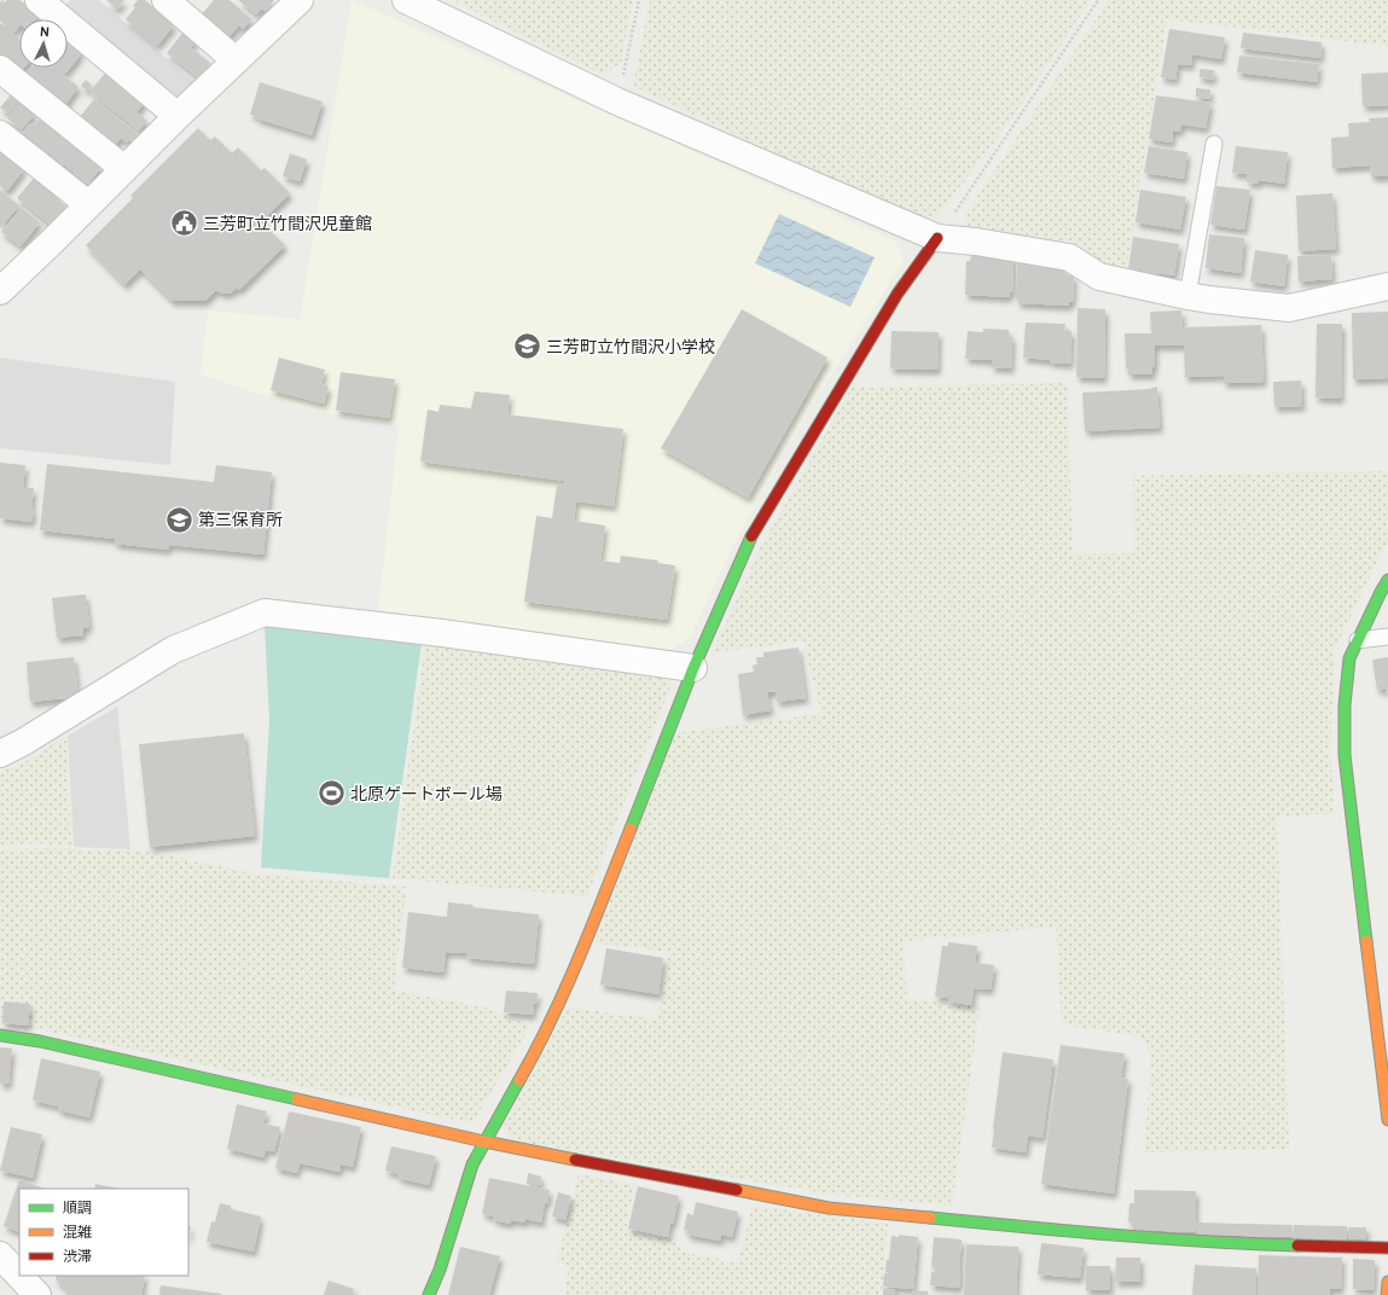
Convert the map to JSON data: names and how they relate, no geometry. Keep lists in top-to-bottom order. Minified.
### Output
{"places":{"public building":["三芳町立竹間沢児童館"],"school or university":["三芳町立竹間沢小学校","第三保育所"],"sports":["北原ゲートボール場"]},"legend":["順調","混雑","渋滞"],"north":"top"}
